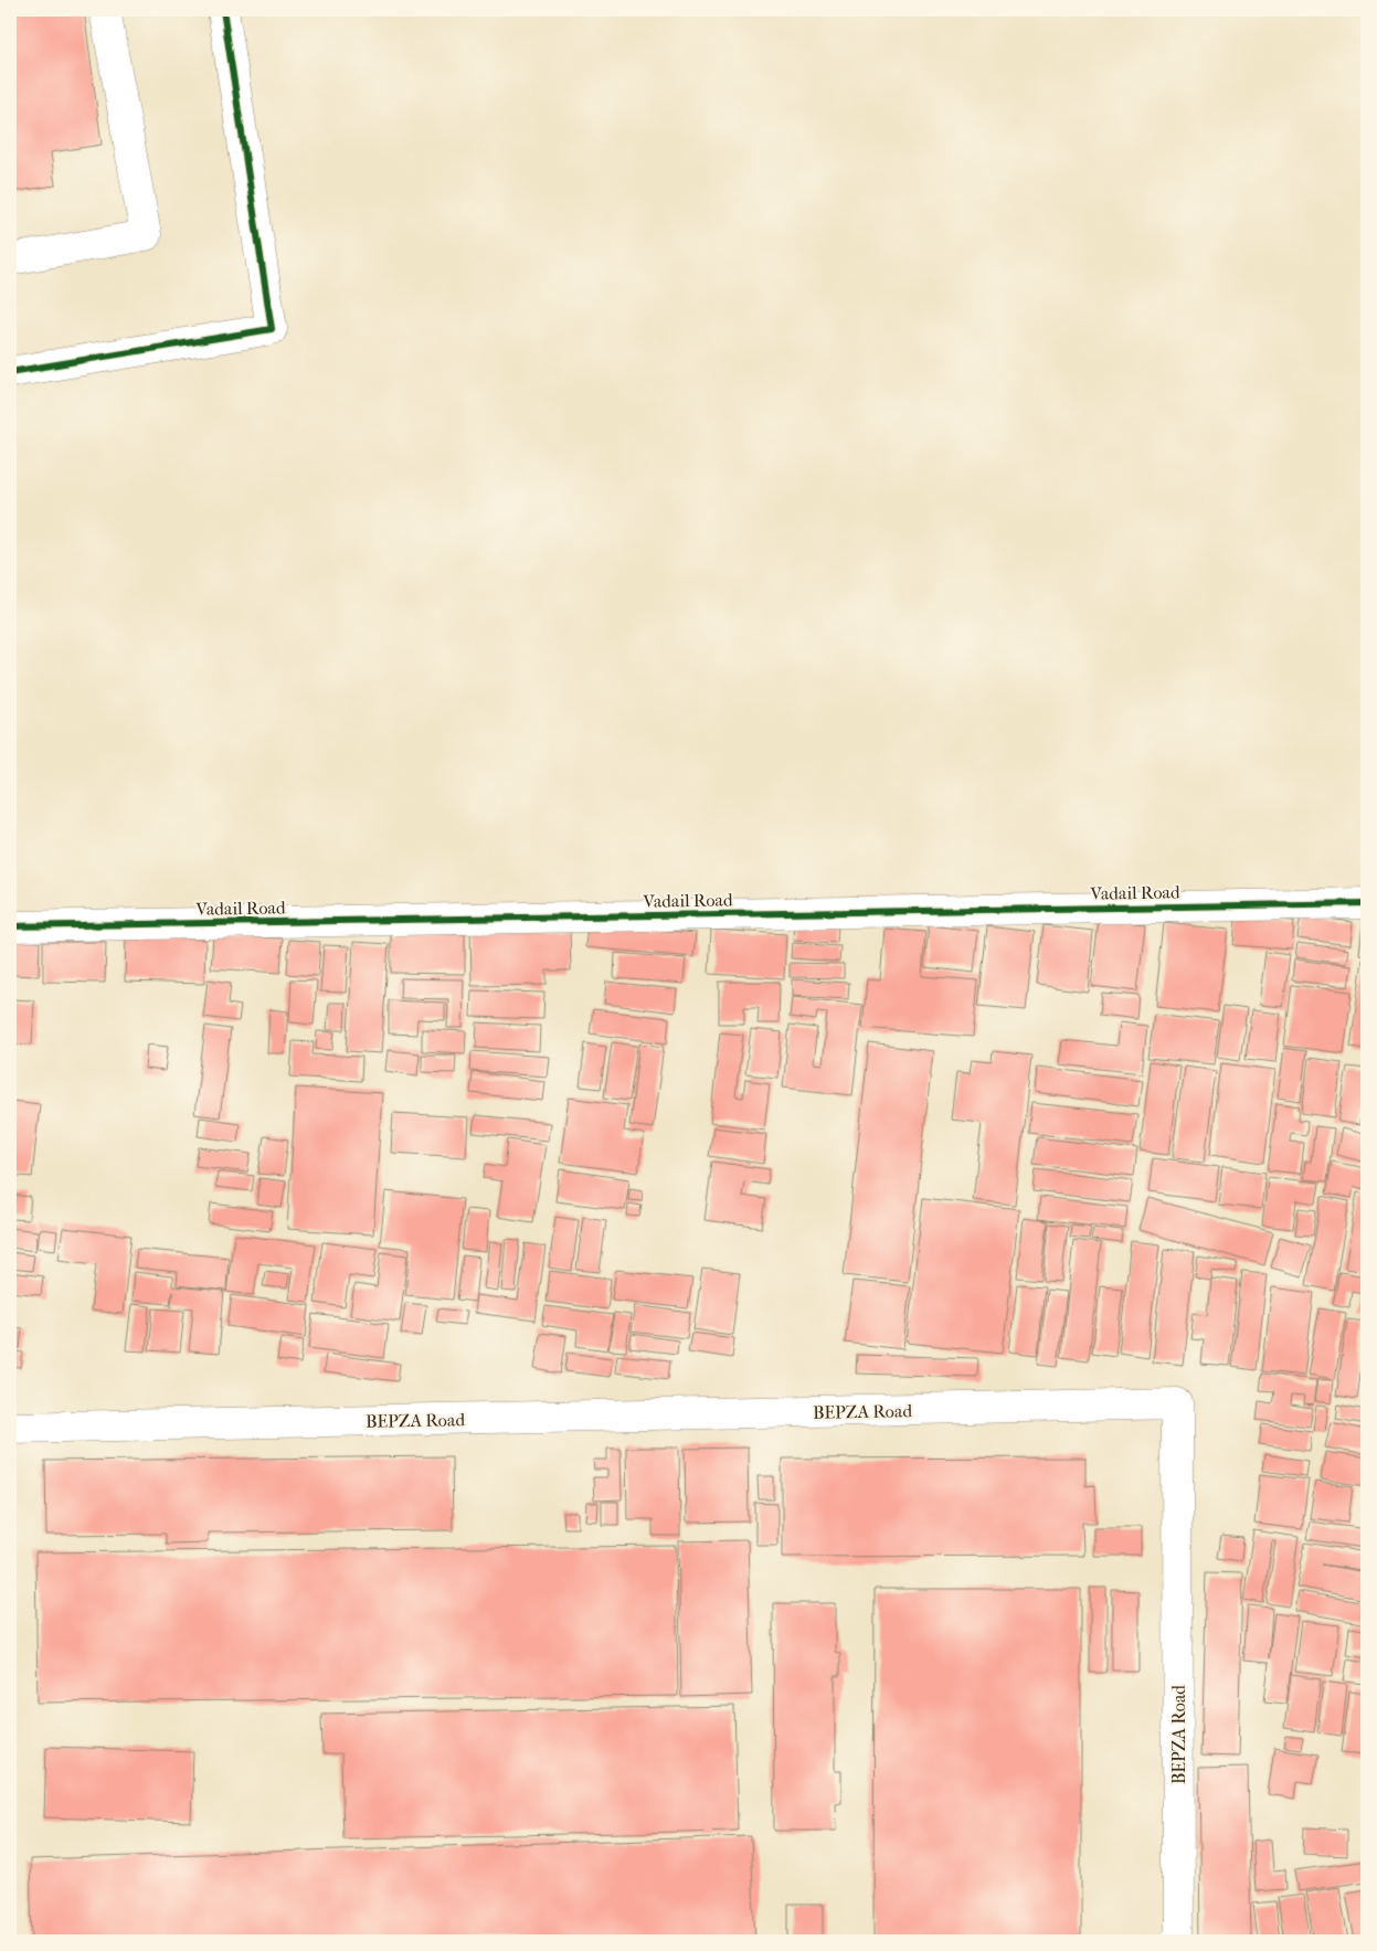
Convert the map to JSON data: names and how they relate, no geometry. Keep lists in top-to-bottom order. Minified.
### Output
{"streets":{"street":["Vadail Road","BEPZA Road"]}}
